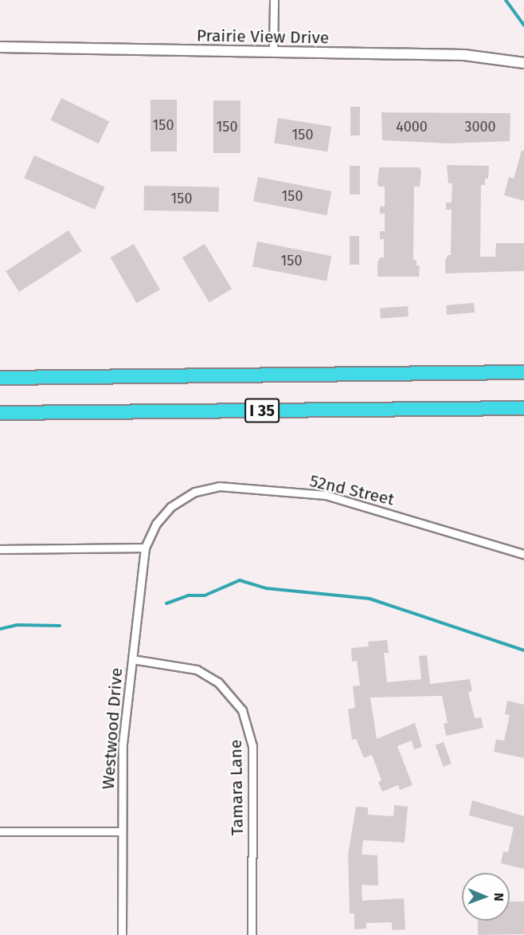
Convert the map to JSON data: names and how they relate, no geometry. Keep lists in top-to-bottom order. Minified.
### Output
{"streets":{"highway":["I 35"],"street":["Prairie View Drive","52nd Street","Westwood Drive","Tamara Lane"]},"crossings":[["52nd Street","Westwood Drive"],["Westwood Drive","Tamara Lane"]],"house_numbers":["150","150","4000","3000","150","150","150","150"],"north":"right"}
